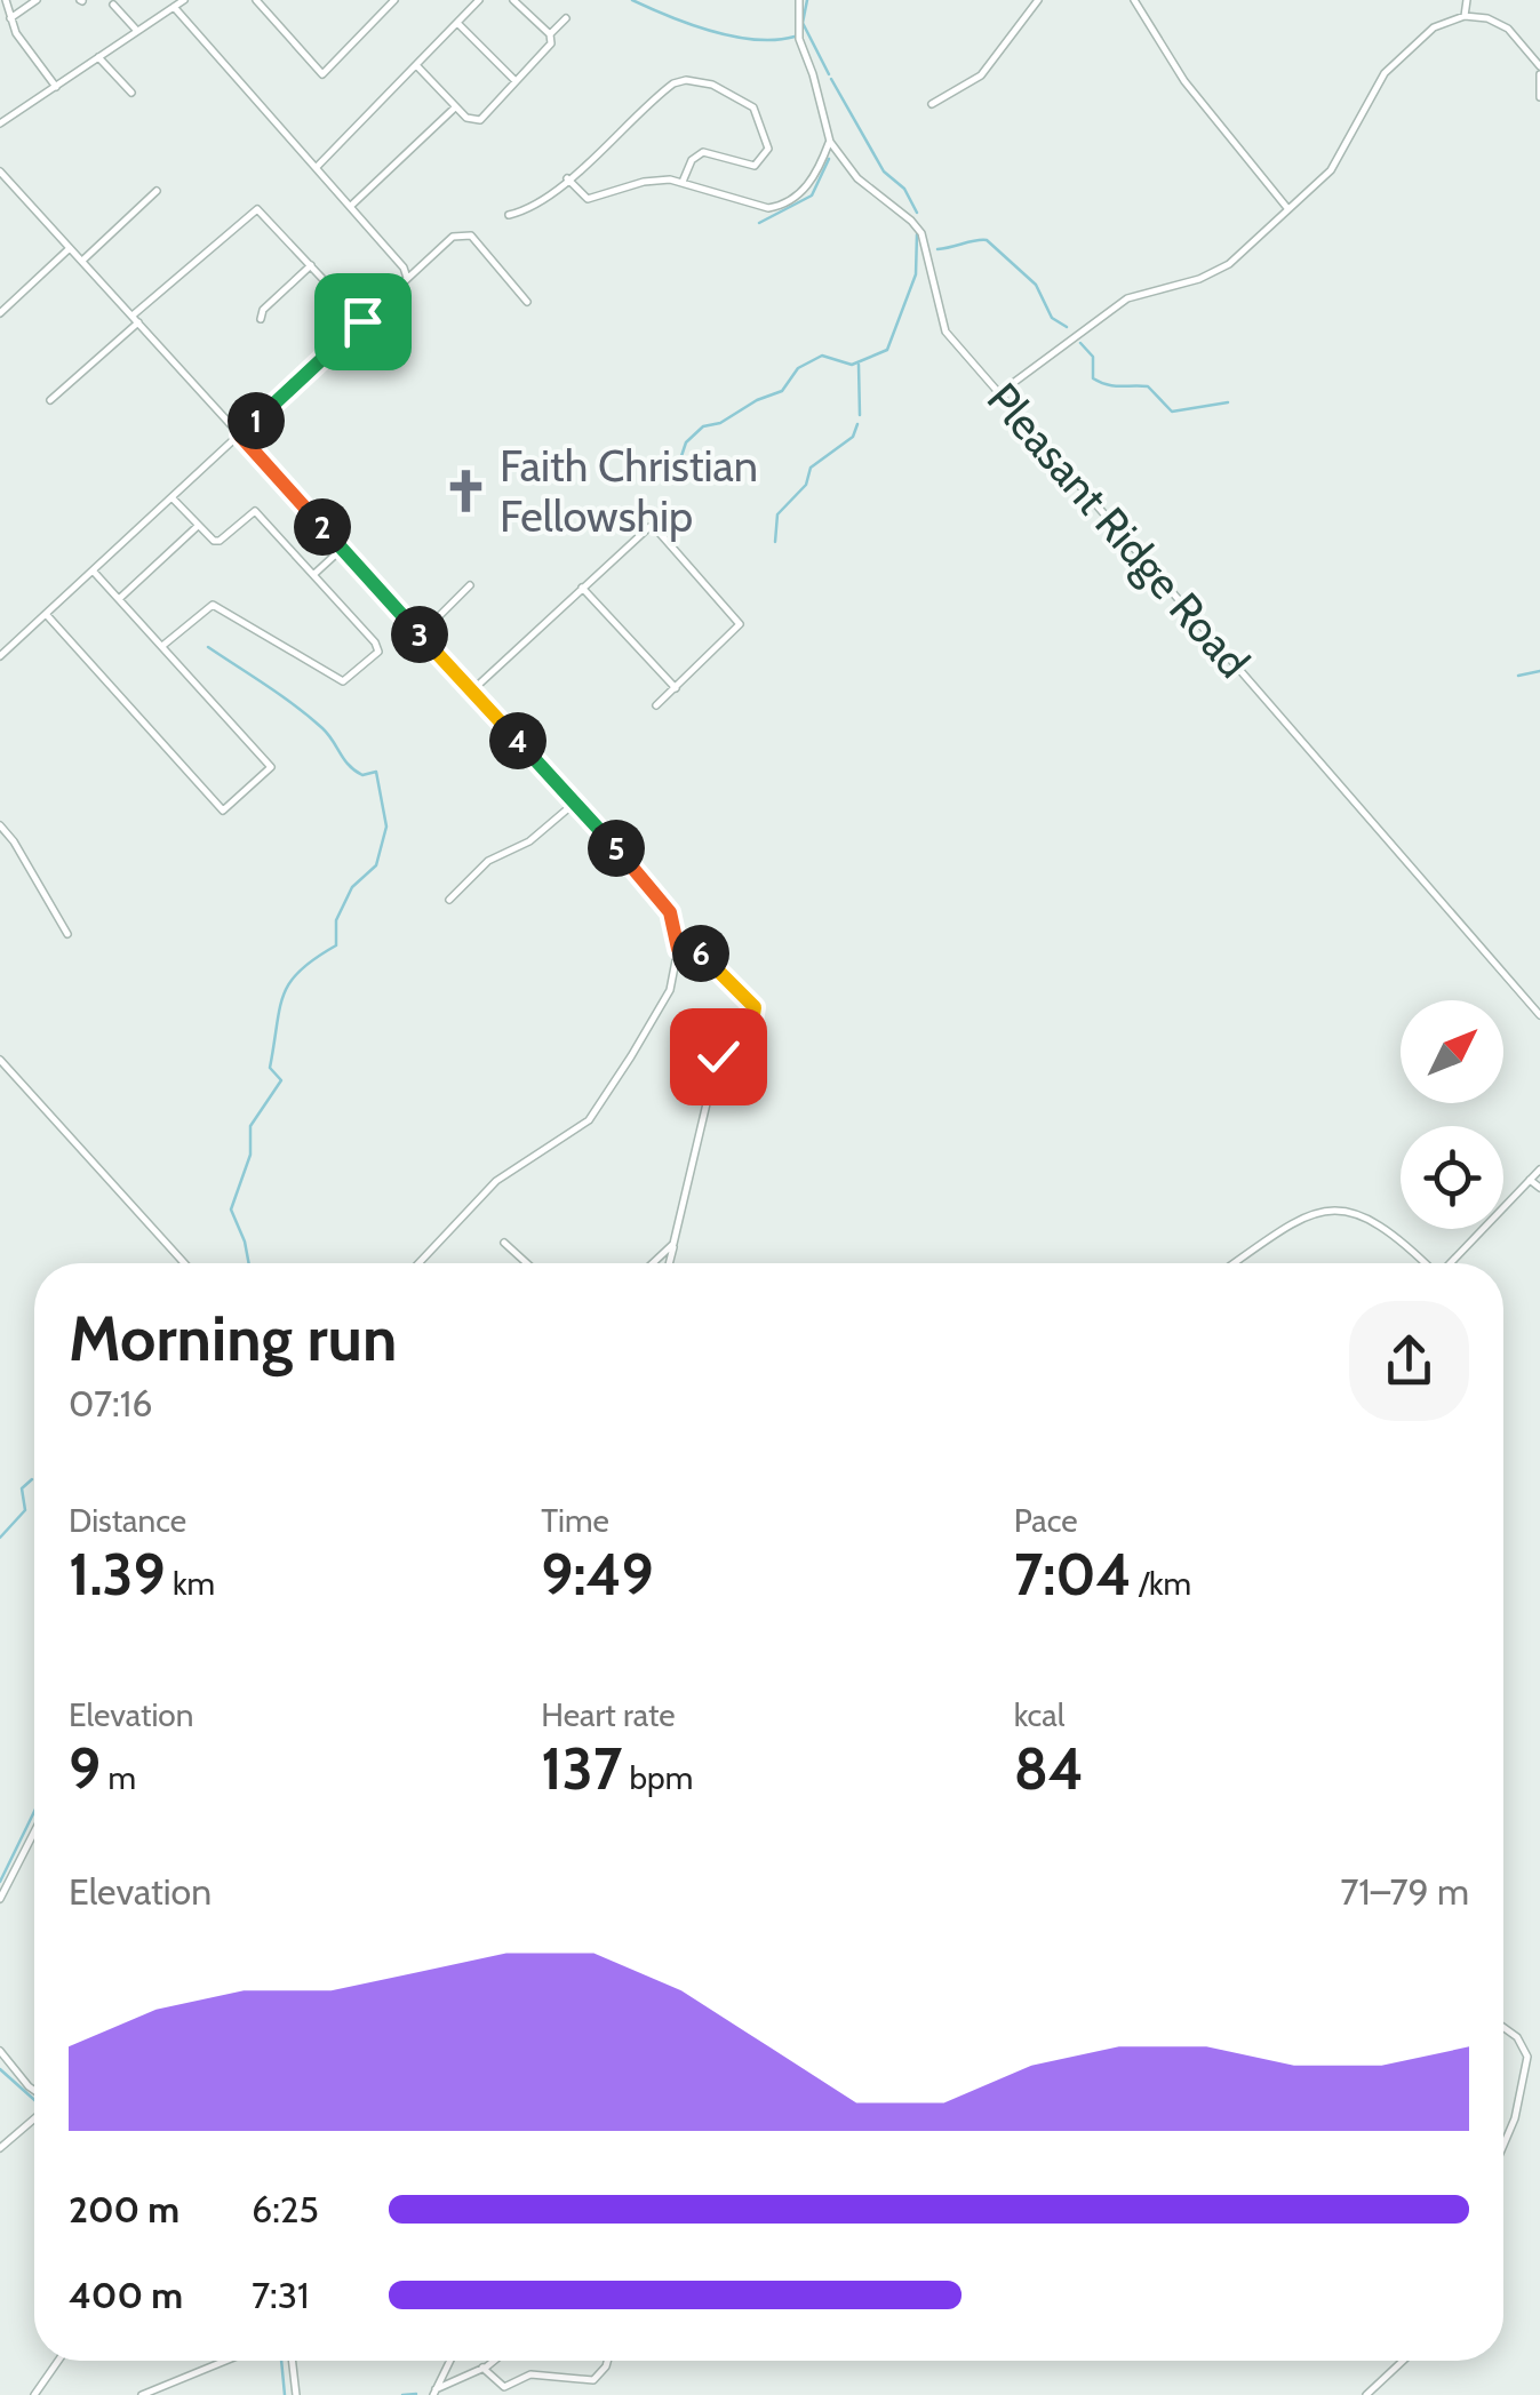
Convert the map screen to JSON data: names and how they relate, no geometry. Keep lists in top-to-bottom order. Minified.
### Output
{"streets":{"street":["Pleasant Ridge Road"]},"places":{"church":["Faith Christian Fellowship"]},"north":"top right","page":{"pins":["1","2","3","4","5","6"],"heading":["Morning run","07:16"],"stats":[["Distance","1.39 km"],["Time","9:49"],["Pace","7:04 /km"],["Elevation","9 m"],["Heart rate","137 bpm"],["kcal","84"]],"chart":["Elevation","71–79 m"],"list":[{"name":"200 m","note":"6:25"},{"name":"400 m","note":"7:31"}]}}
